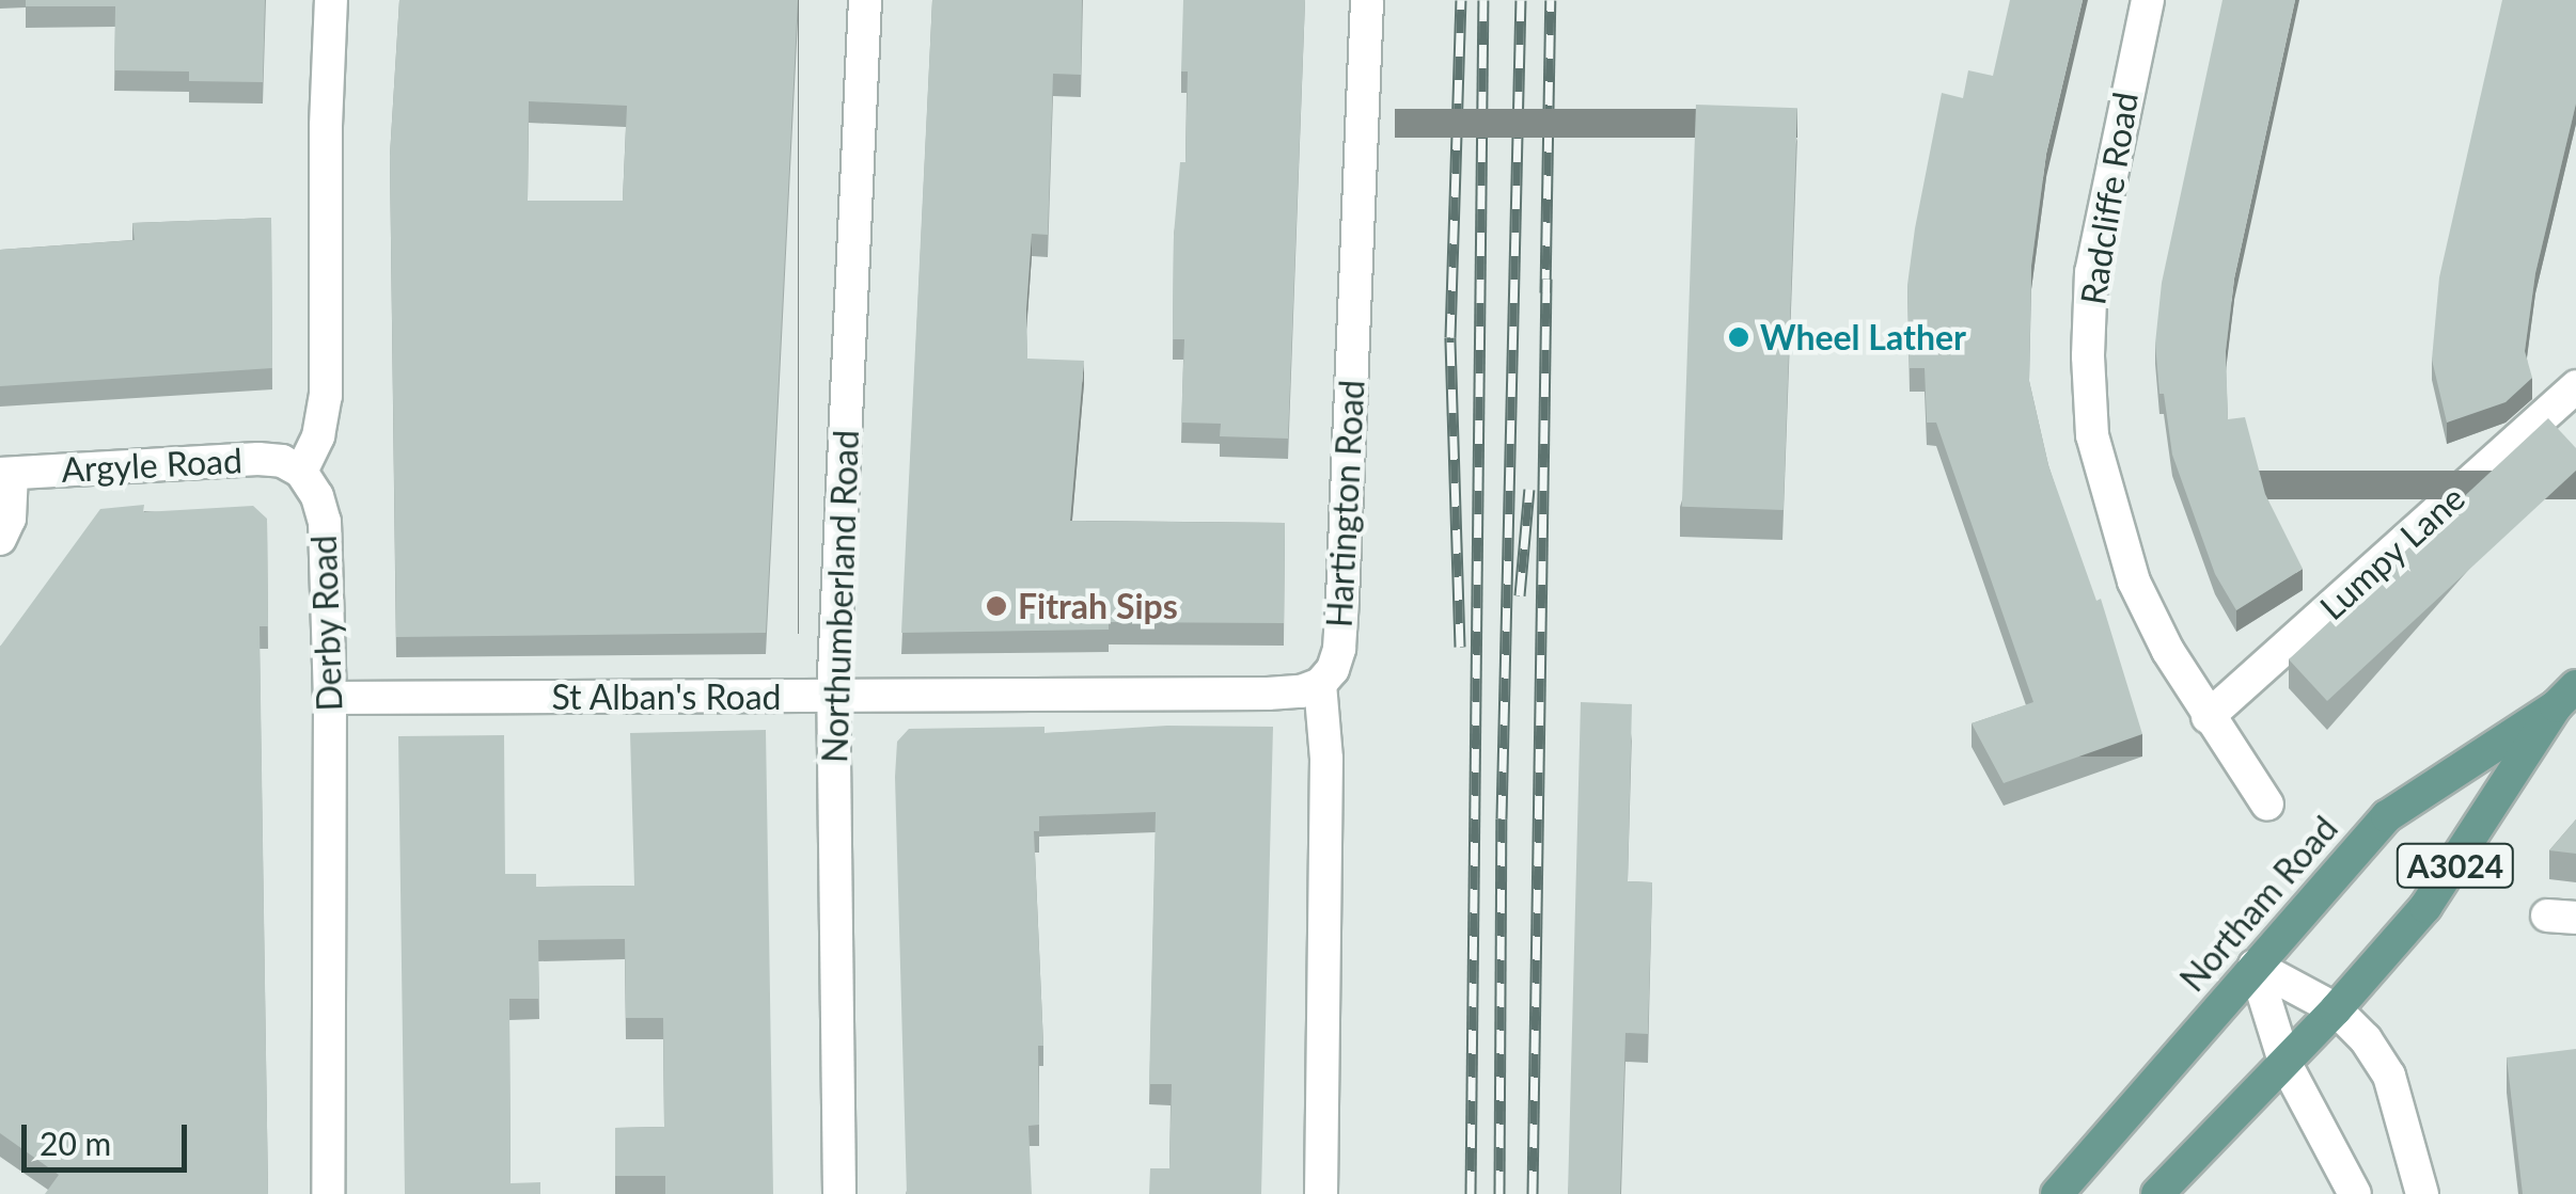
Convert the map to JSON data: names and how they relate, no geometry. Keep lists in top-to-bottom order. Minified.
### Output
{"streets":{"main road":["A3024","Northam Road"],"street":["Radcliffe Road","Argyle Road","Hartington Road","Lumpy Lane","Northumberland Road","Derby Road","St Alban's Road"]},"crossings":[["Radcliffe Road","Lumpy Lane"],["Argyle Road","Derby Road"],["Hartington Road","St Alban's Road"],["Northumberland Road","St Alban's Road"],["Derby Road","St Alban's Road"]],"places":["Wheel Lather","Fitrah Sips"],"scale_bar":"20 m"}
